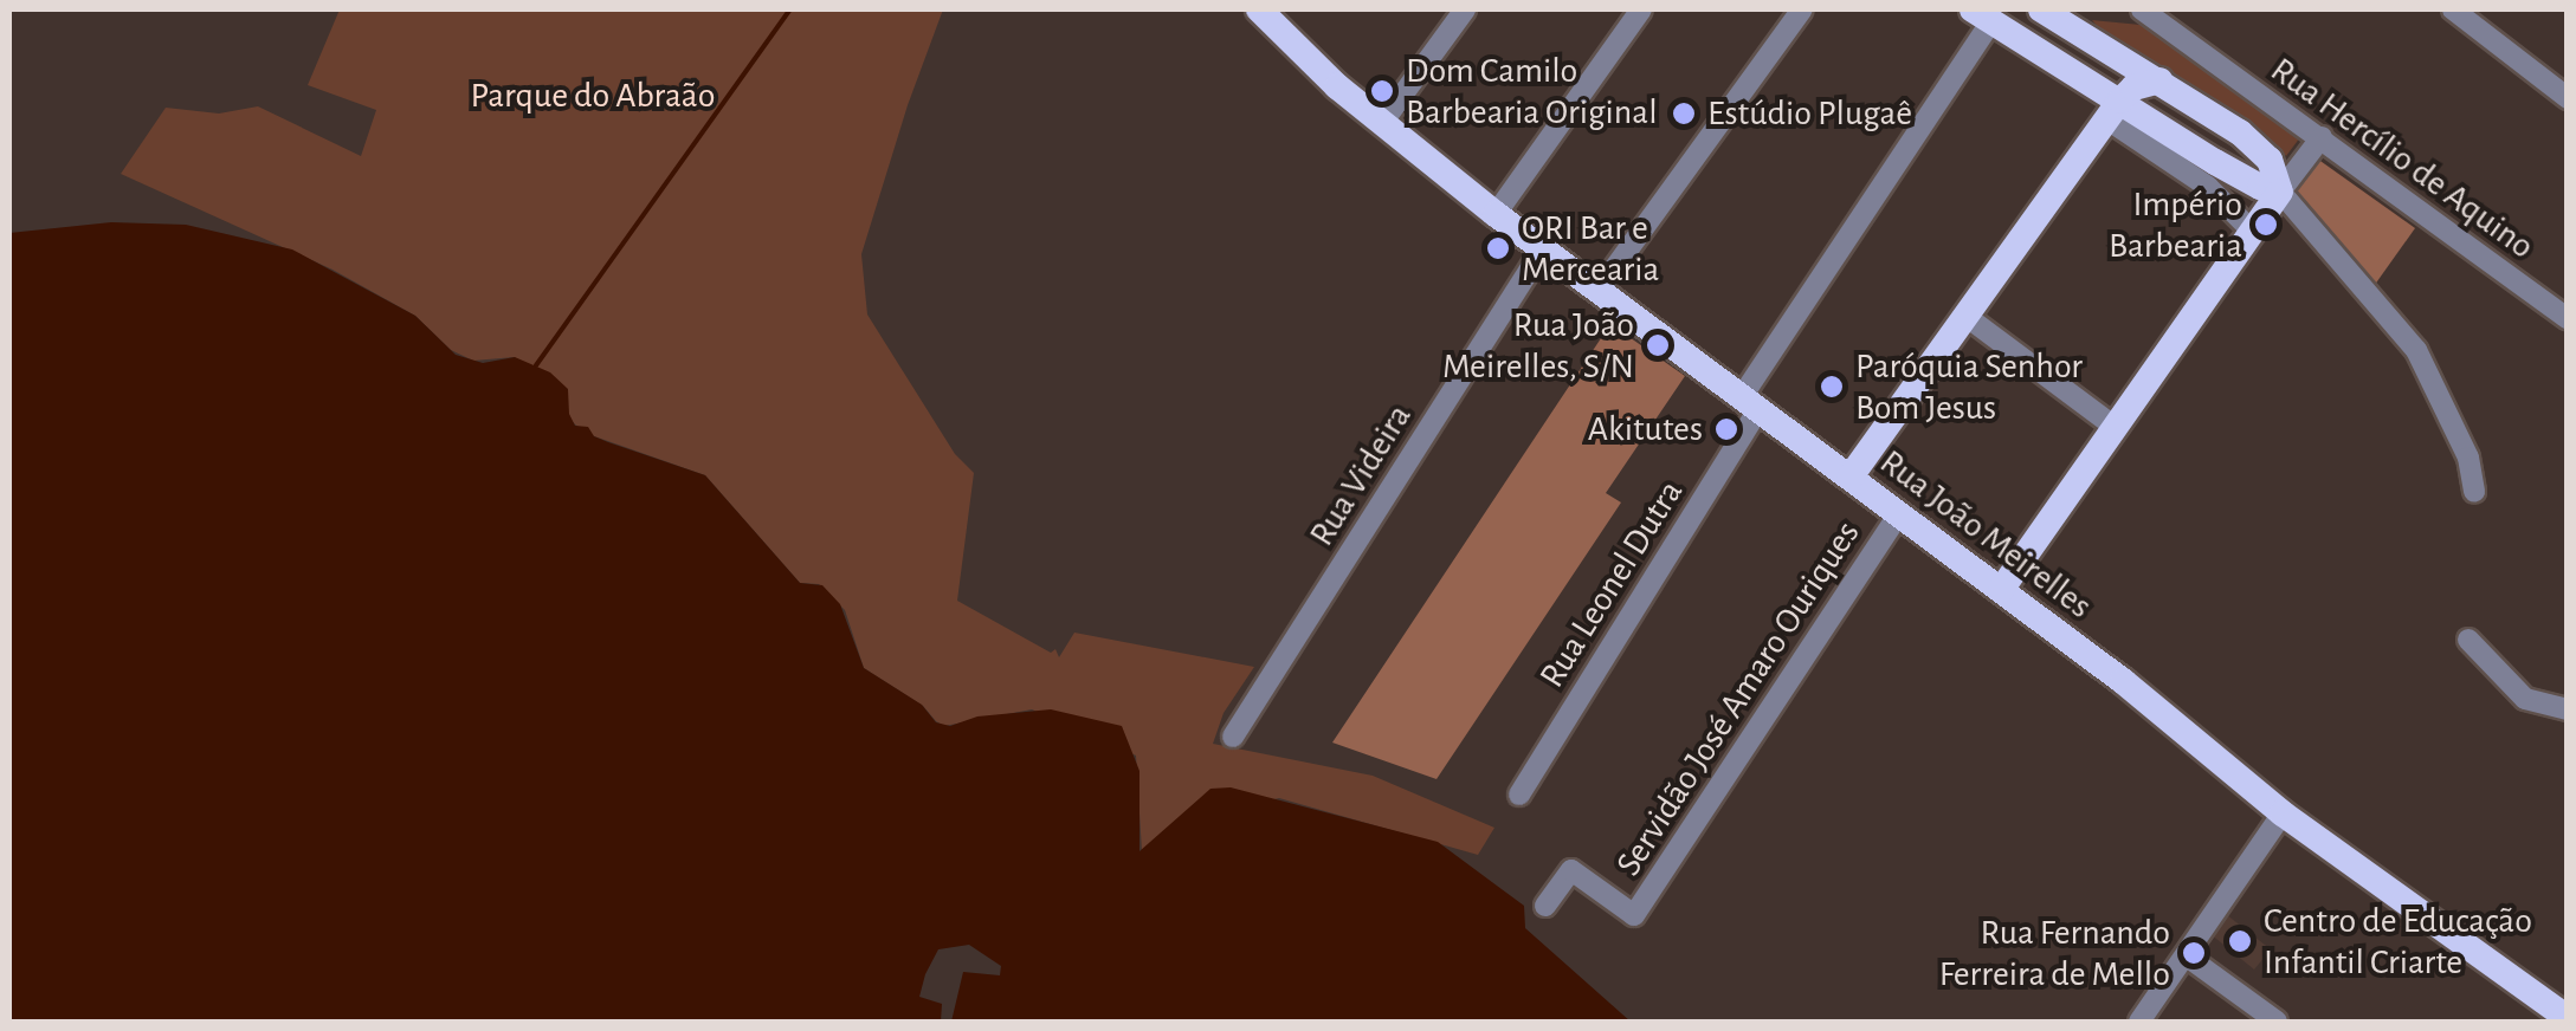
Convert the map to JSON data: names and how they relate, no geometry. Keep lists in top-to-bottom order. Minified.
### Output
{"streets":{"main road":["Rua João Meirelles"],"street":["Rua Hercílio de Aquino","Rua Videira","Rua Leonel Dutra","Servidão José Amaro Ouriques"]},"crossings":[["Rua Videira","Rua João Meirelles"],["Rua João Meirelles","Rua Leonel Dutra"],["Rua João Meirelles","Servidão José Amaro Ouriques"]],"parks":["Parque do Abraão"],"places":["Dom Camilo Barbearia Original","Estúdio Plugaê","Império Barbearia","ORI Bar e Mercearia","Rua João Meirelles, S/N","Paróquia Senhor Bom Jesus","Akitutes","Centro de Educação Infantil Criarte","Rua Fernando Ferreira de Mello"]}
